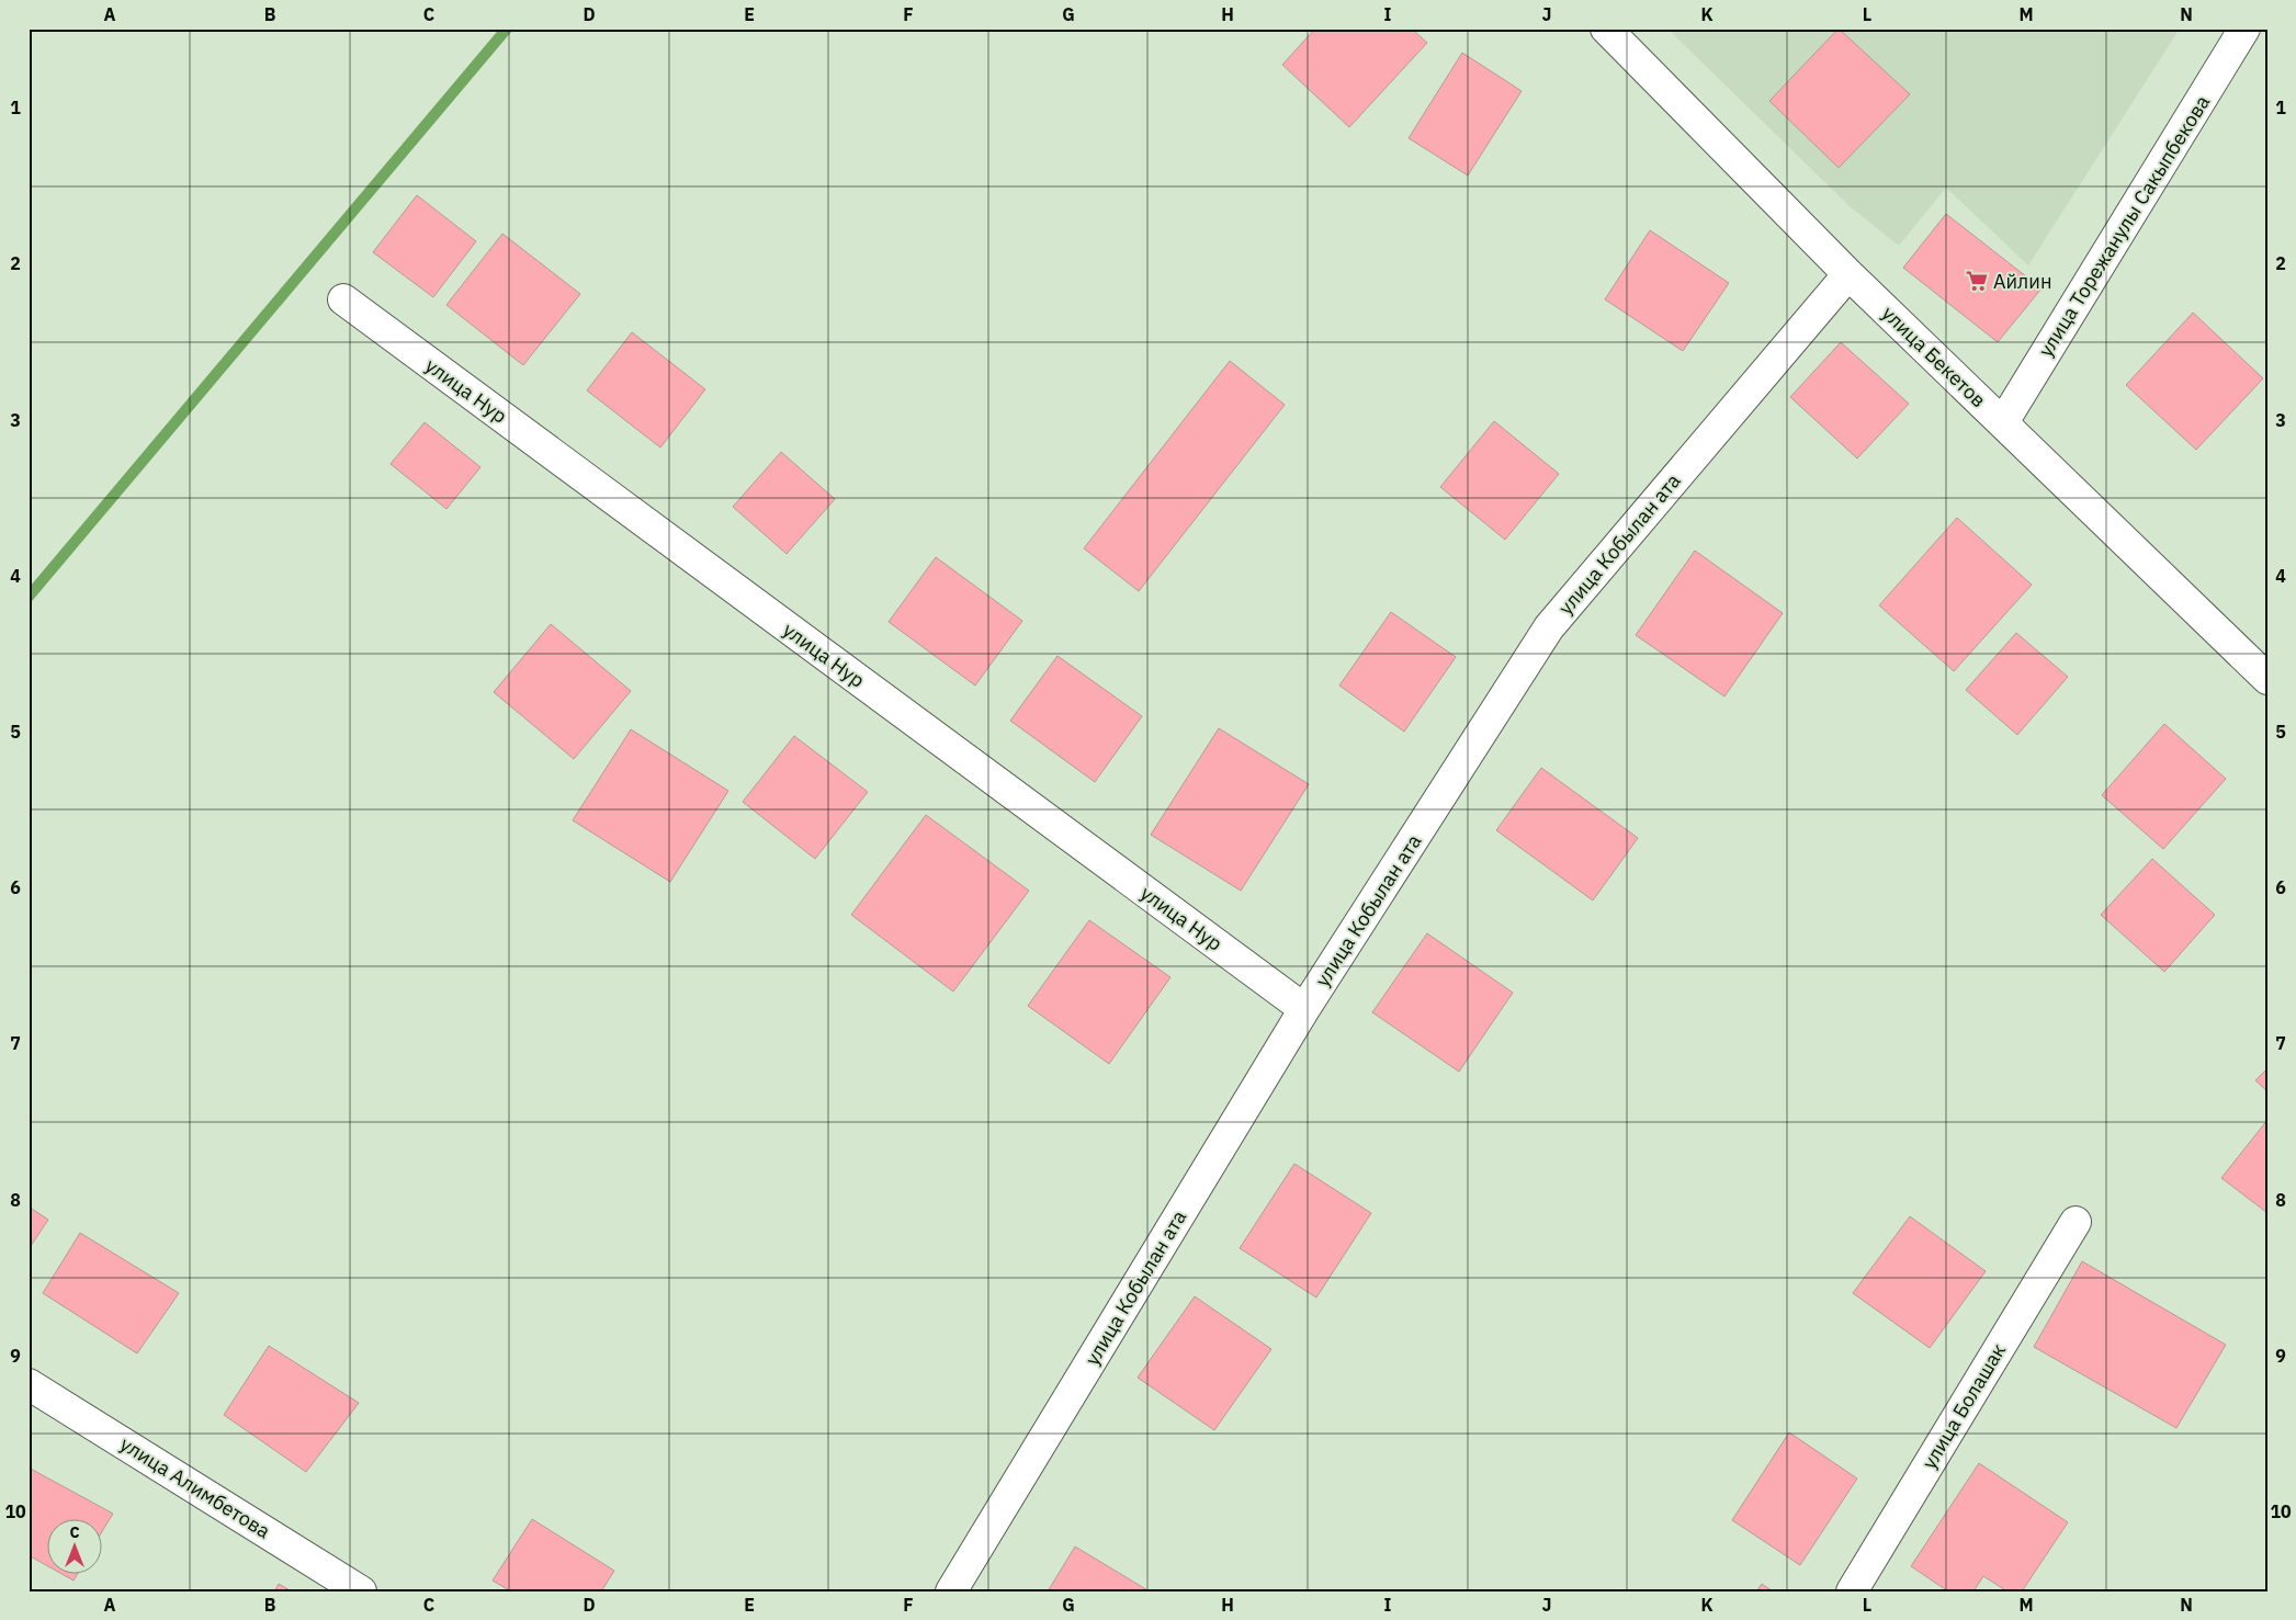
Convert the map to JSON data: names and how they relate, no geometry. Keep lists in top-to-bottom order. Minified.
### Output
{"streets":{"street":["улица Торежанулы Сакыпбекова","улица Бекетов","улица Нур","улица Кобылан ата","улица Болашак","улица Алимбетова"]},"crossings":[["улица Торежанулы Сакыпбекова","улица Бекетов"],["улица Бекетов","улица Кобылан ата"],["улица Нур","улица Кобылан ата"]],"places":{"supermarket":["Айлин"]},"north":"top","grid":{"columns":["A","B","C","D","E","F","G","H","I","J","K","L","M","N"],"rows":["1","2","3","4","5","6","7","8","9","10"]}}
